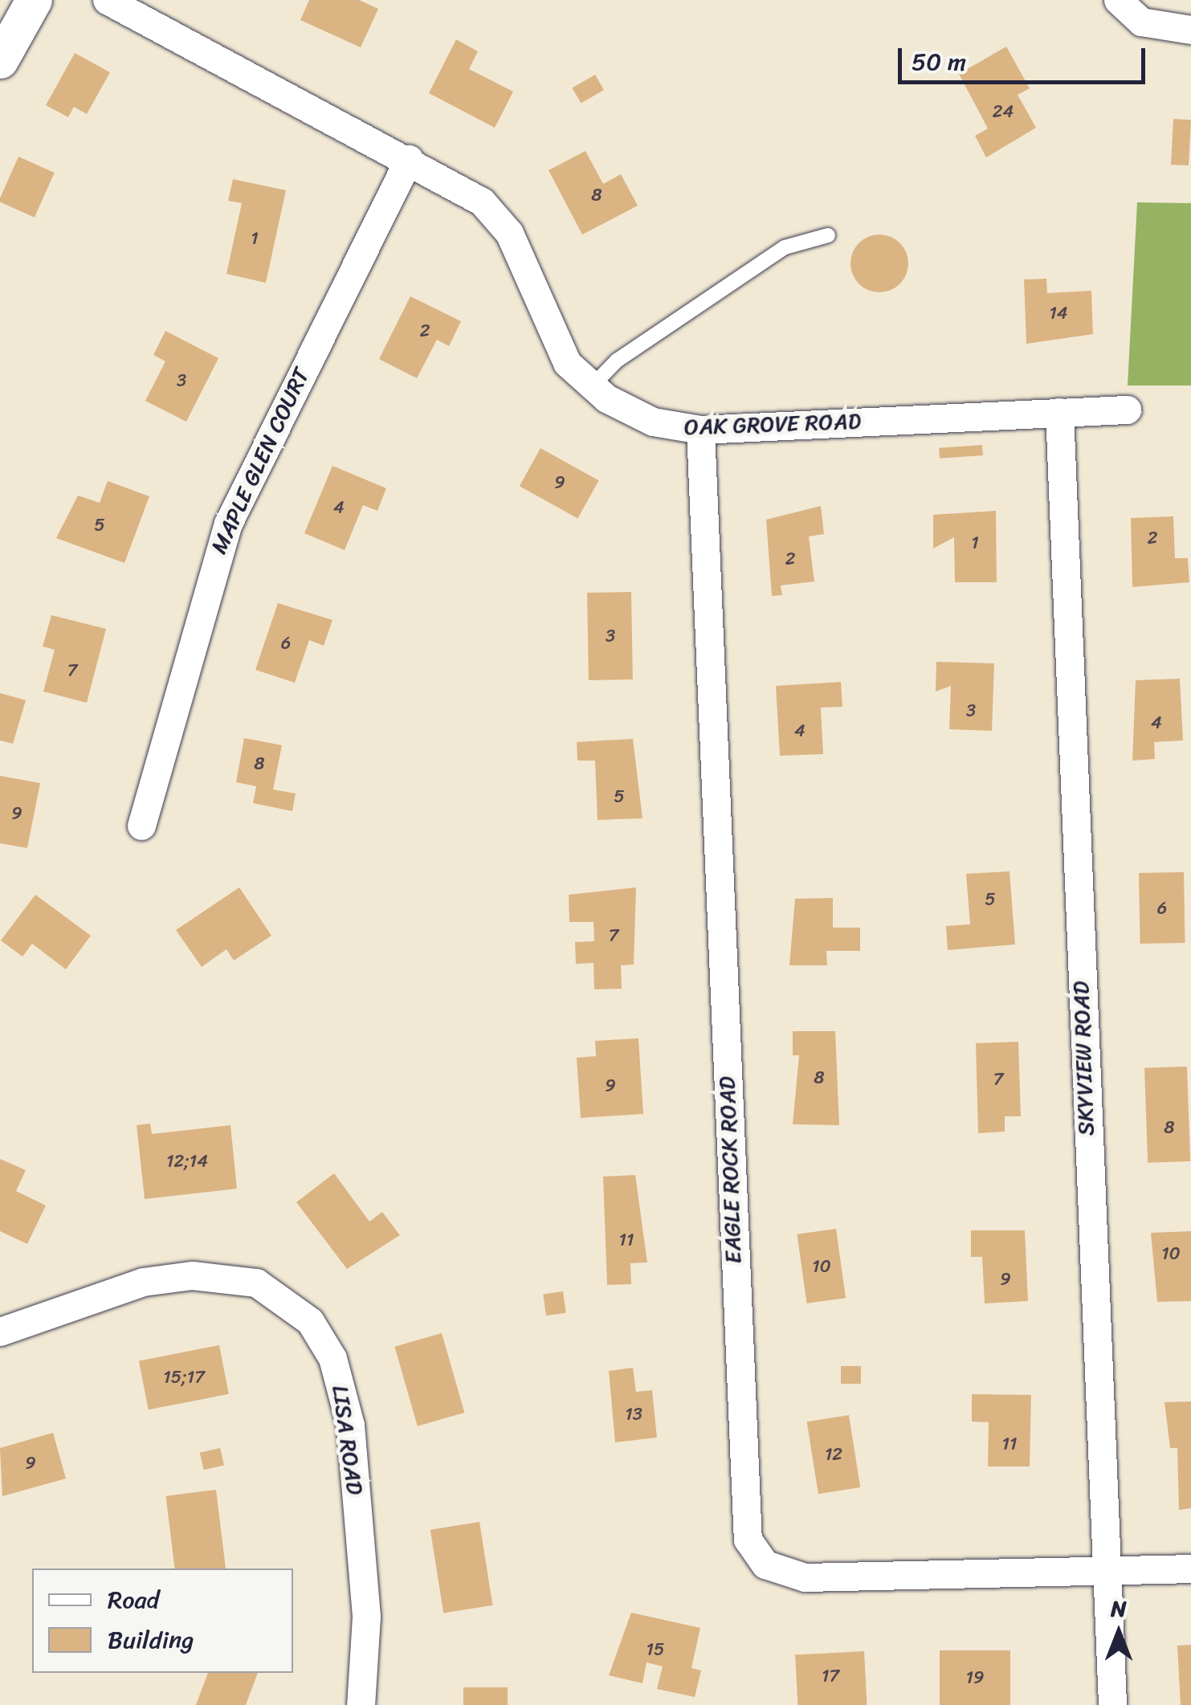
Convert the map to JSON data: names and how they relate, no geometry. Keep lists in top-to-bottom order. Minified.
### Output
{"streets":{"street":["OAK GROVE ROAD","MAPLE GLEN COURT","SKYVIEW ROAD","EAGLE ROCK ROAD","LISA ROAD"]},"crossings":[["OAK GROVE ROAD","MAPLE GLEN COURT"],["OAK GROVE ROAD","SKYVIEW ROAD"],["OAK GROVE ROAD","EAGLE ROCK ROAD"],["SKYVIEW ROAD","EAGLE ROCK ROAD"]],"house_numbers":["24","8","1","14","2","3","9","4","5","2","1","2","3","6","7","3","4","4","8","5","9","5","6","7","8","7","9","8","12;14","11","10","10","9","15;17","13","11","12","9","15","17","19"],"legend":["Road","Building"],"scale_bar":"50 m","north":"top"}
